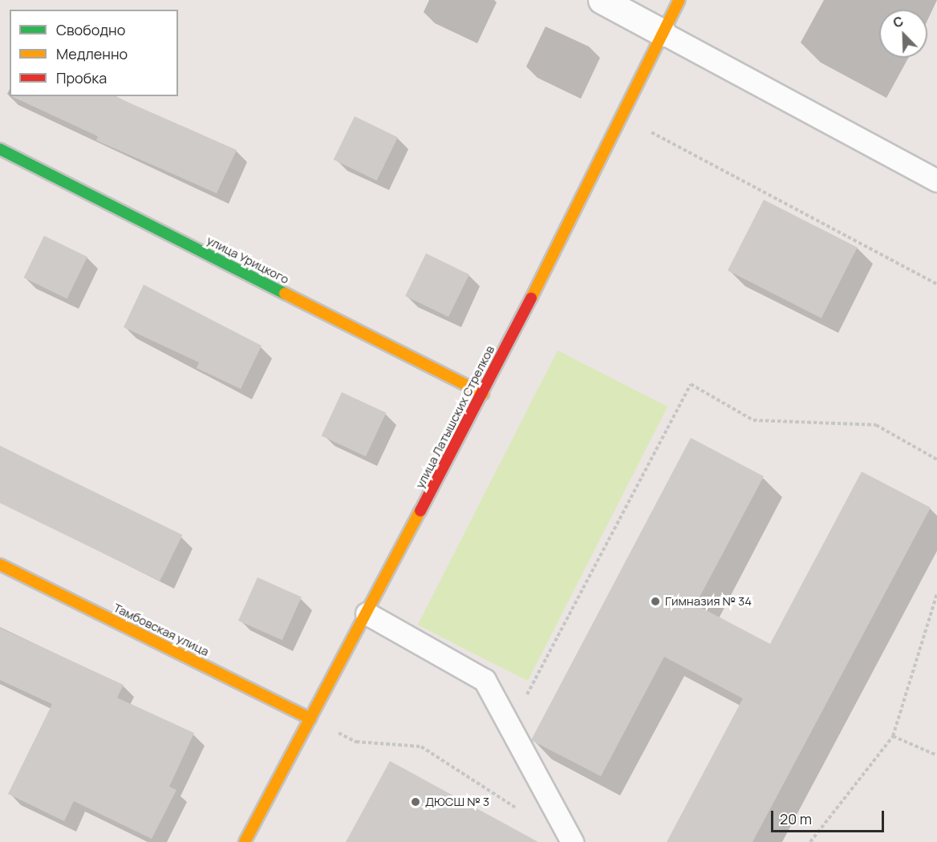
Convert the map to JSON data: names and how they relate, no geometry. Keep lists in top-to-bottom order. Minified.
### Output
{"streets":{"street":["улица Урицкого","улица Латышских Стрелков","Тамбовская улица"]},"crossings":[["улица Урицкого","улица Латышских Стрелков"],["улица Латышских Стрелков","Тамбовская улица"]],"places":["Гимназия № 34","ДЮСШ № 3"],"legend":["Свободно","Медленно","Пробка"],"scale_bar":"20 m","north":"top left"}
